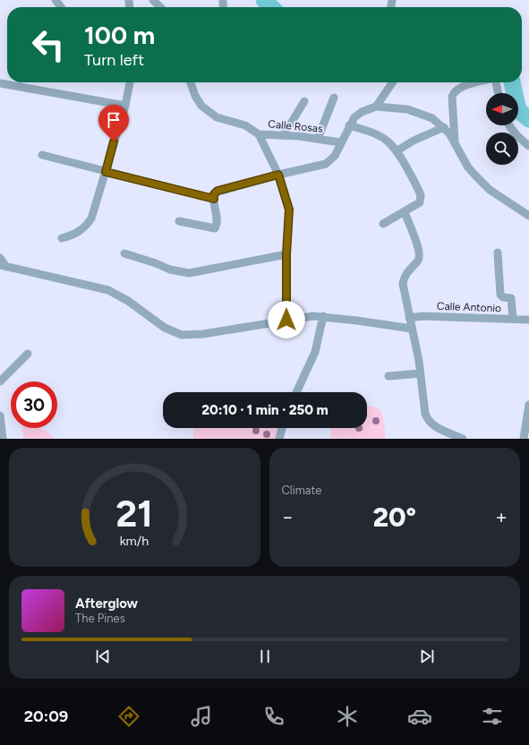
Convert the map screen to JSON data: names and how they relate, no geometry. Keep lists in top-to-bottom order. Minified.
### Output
{"streets":{"street":["Calle Rosas","Calle Antonio"]},"north":"left","page":{"turn":["100 m","Turn left"],"limit":"30","trip":"20:10 · 1 min · 250 m","tile":"Climate","heat":["−","20°","+"],"song":["Afterglow","The Pines"],"tabs":"20:09","gauge":["21","km/h"]}}
